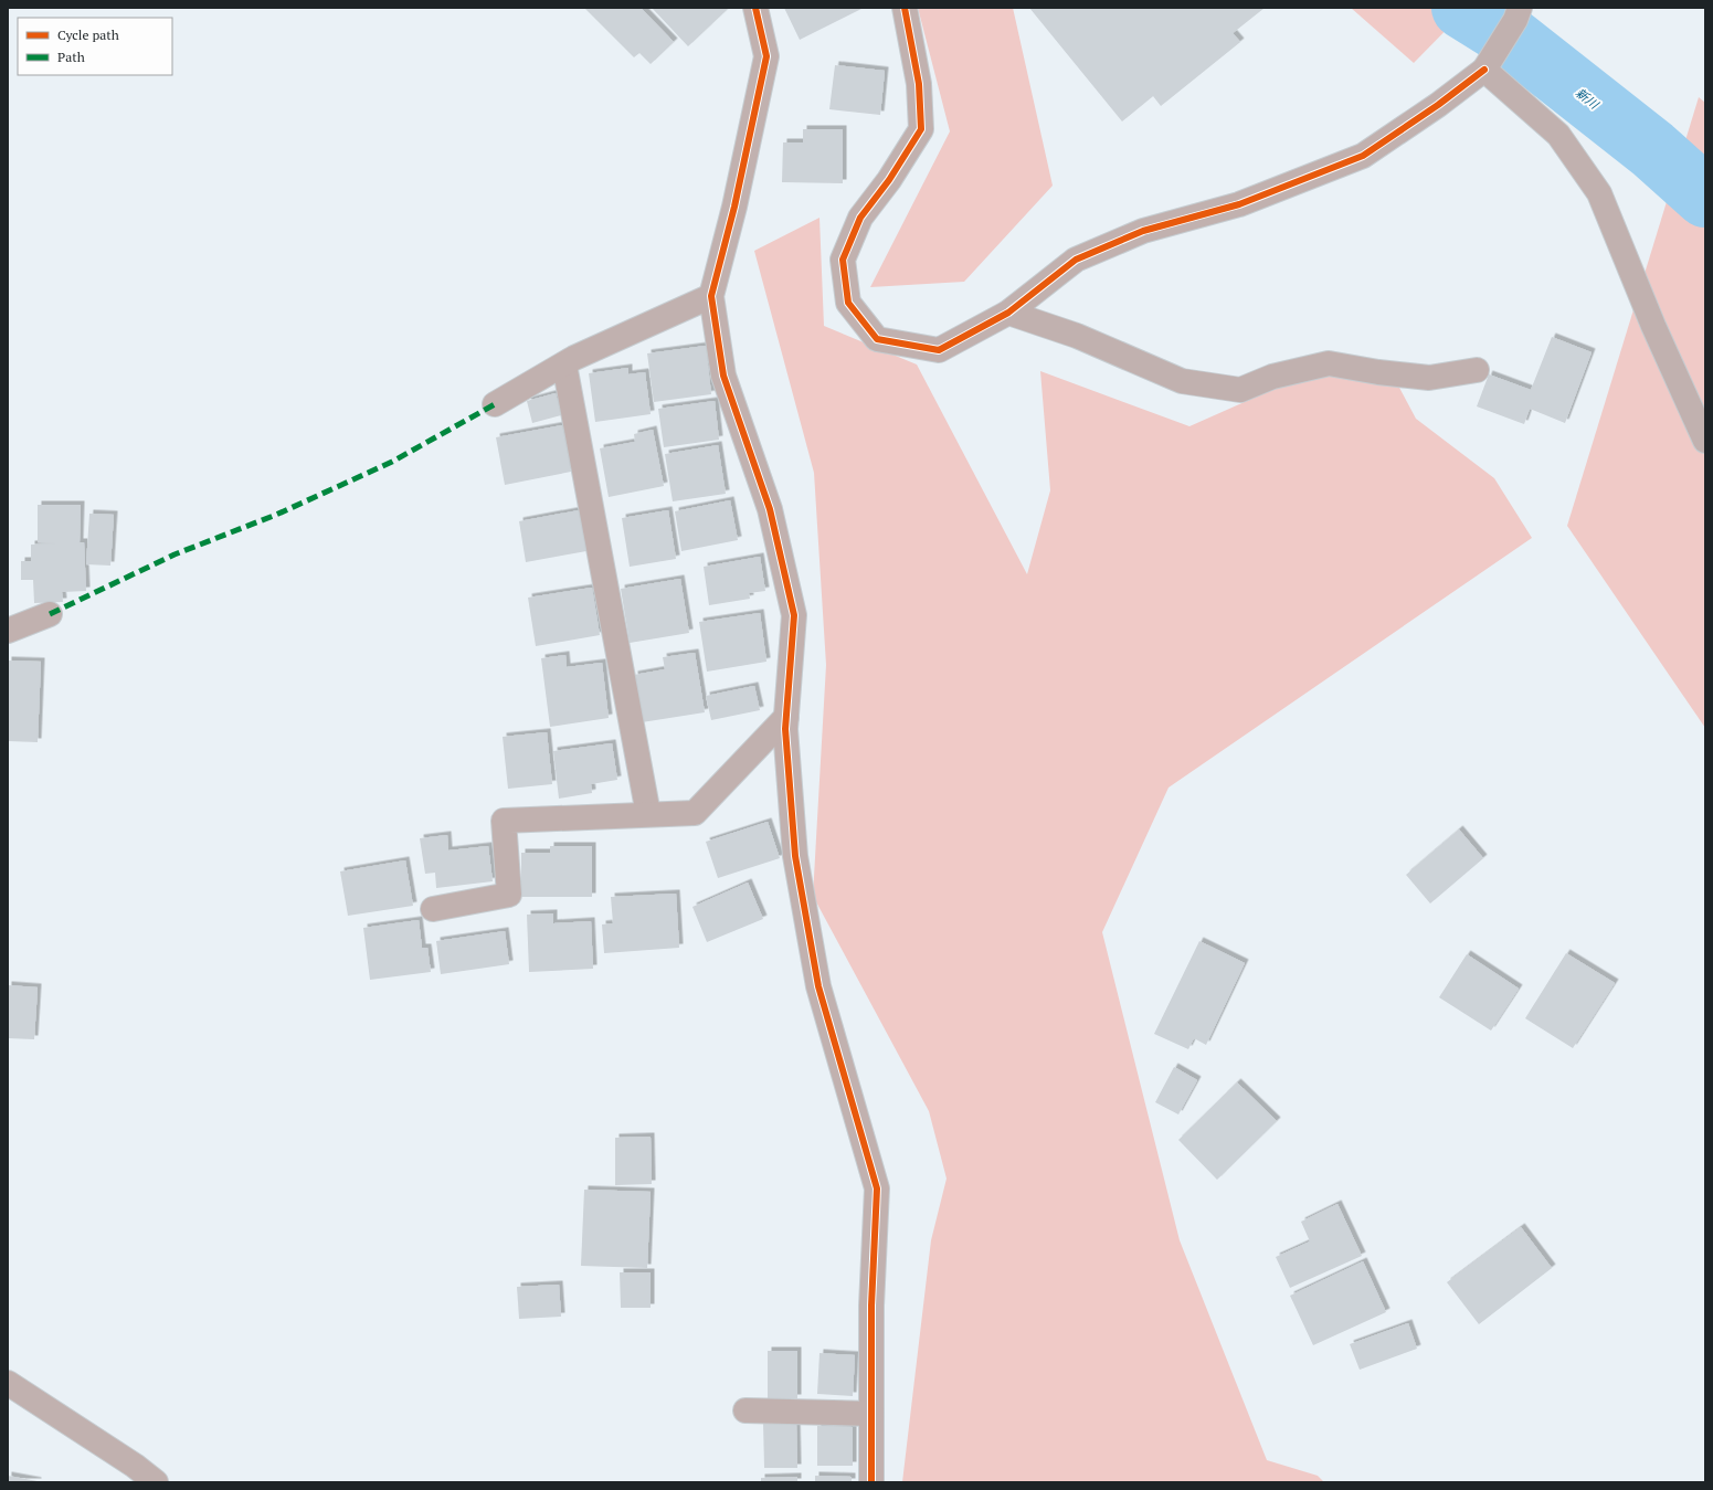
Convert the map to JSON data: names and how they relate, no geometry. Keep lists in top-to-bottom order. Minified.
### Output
{"water":["新川"],"legend":["Cycle path","Path"]}
